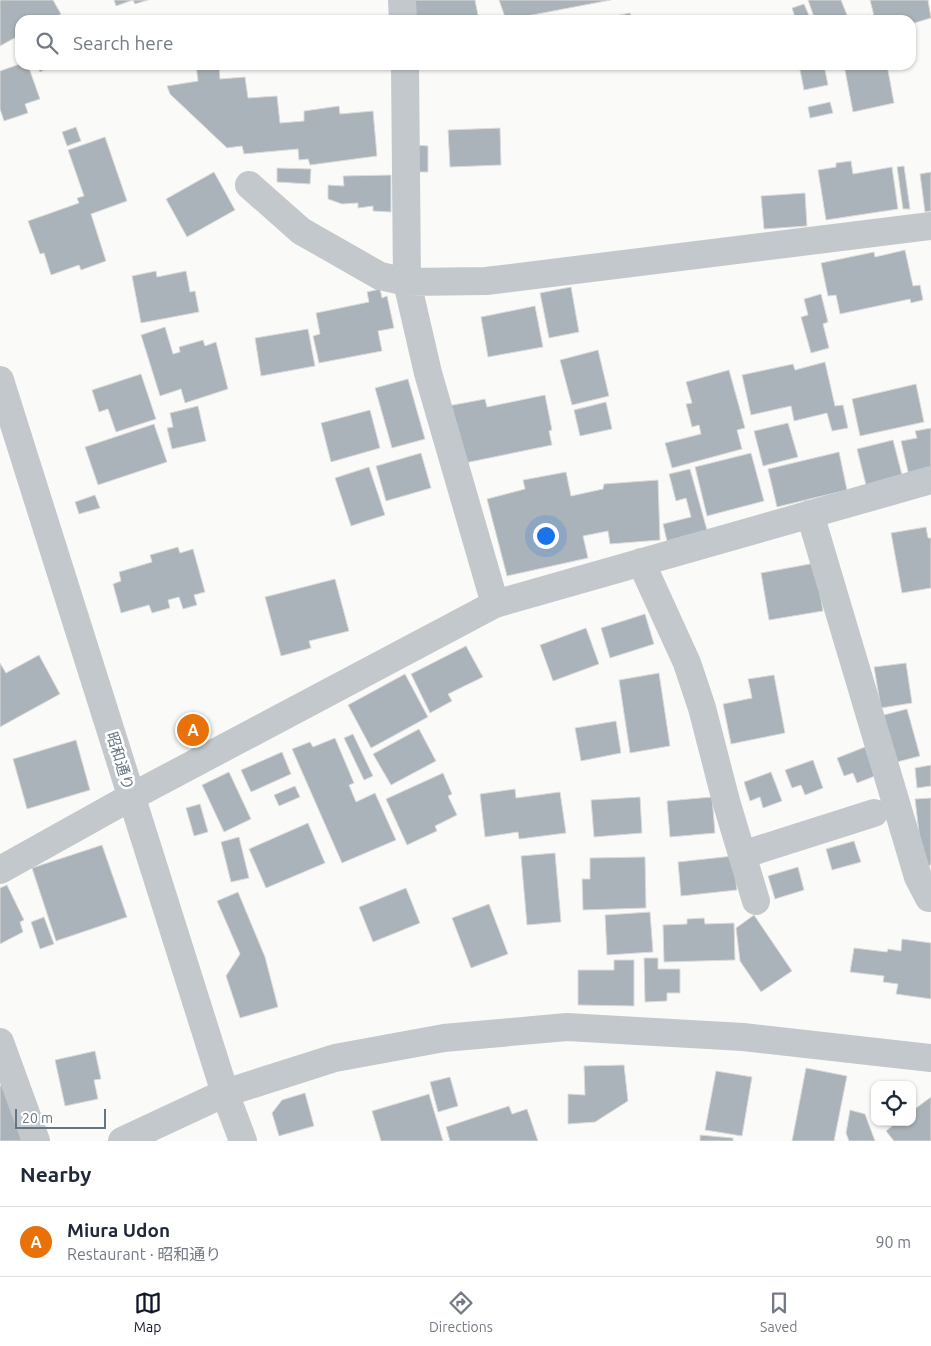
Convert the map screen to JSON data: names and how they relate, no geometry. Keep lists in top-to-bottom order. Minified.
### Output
{"streets":{"street":["昭和通り"]},"scale_bar":"20 m","page":{"search":"Search here","pins":"A","scale":"20 m","heading":"Nearby","list":[{"mark":"A","name":"Miura Udon","note":"Restaurant · 昭和通り","value":"90 m"}],"nav":["Map","Directions","Saved"]}}
